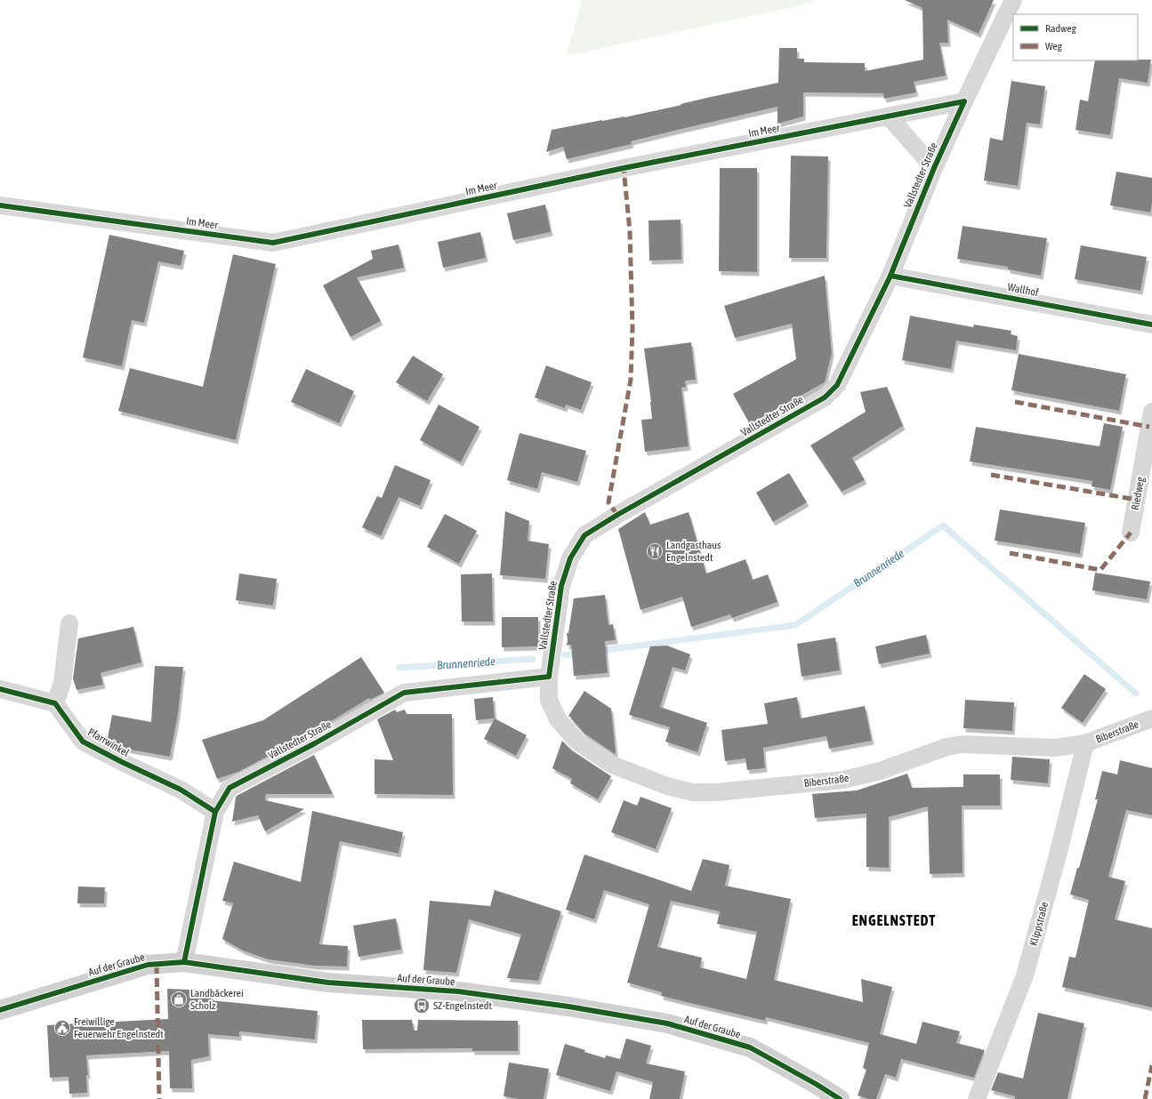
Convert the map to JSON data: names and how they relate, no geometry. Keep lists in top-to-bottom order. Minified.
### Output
{"streets":{"street":["Im Meer","Vallstedter Straße","Wallhof","Riedweg","Biberstraße","Pfarrwinkel","Klippstraße","Auf der Graube"]},"crossings":[["Im Meer","Vallstedter Straße"],["Vallstedter Straße","Wallhof"],["Vallstedter Straße","Biberstraße"],["Vallstedter Straße","Pfarrwinkel"],["Vallstedter Straße","Auf der Graube"],["Biberstraße","Klippstraße"]],"districts":["ENGELNSTEDT"],"water":["Brunnenriede"],"places":{"restaurant":["Landgasthaus Engelnstedt"],"shop":["Landbäckerei Scholz"],"bus stop":["SZ-Engelnstedt"],"public building":["Freiwillige Feuerwehr Engelnstedt"]},"legend":["Radweg","Weg"]}
